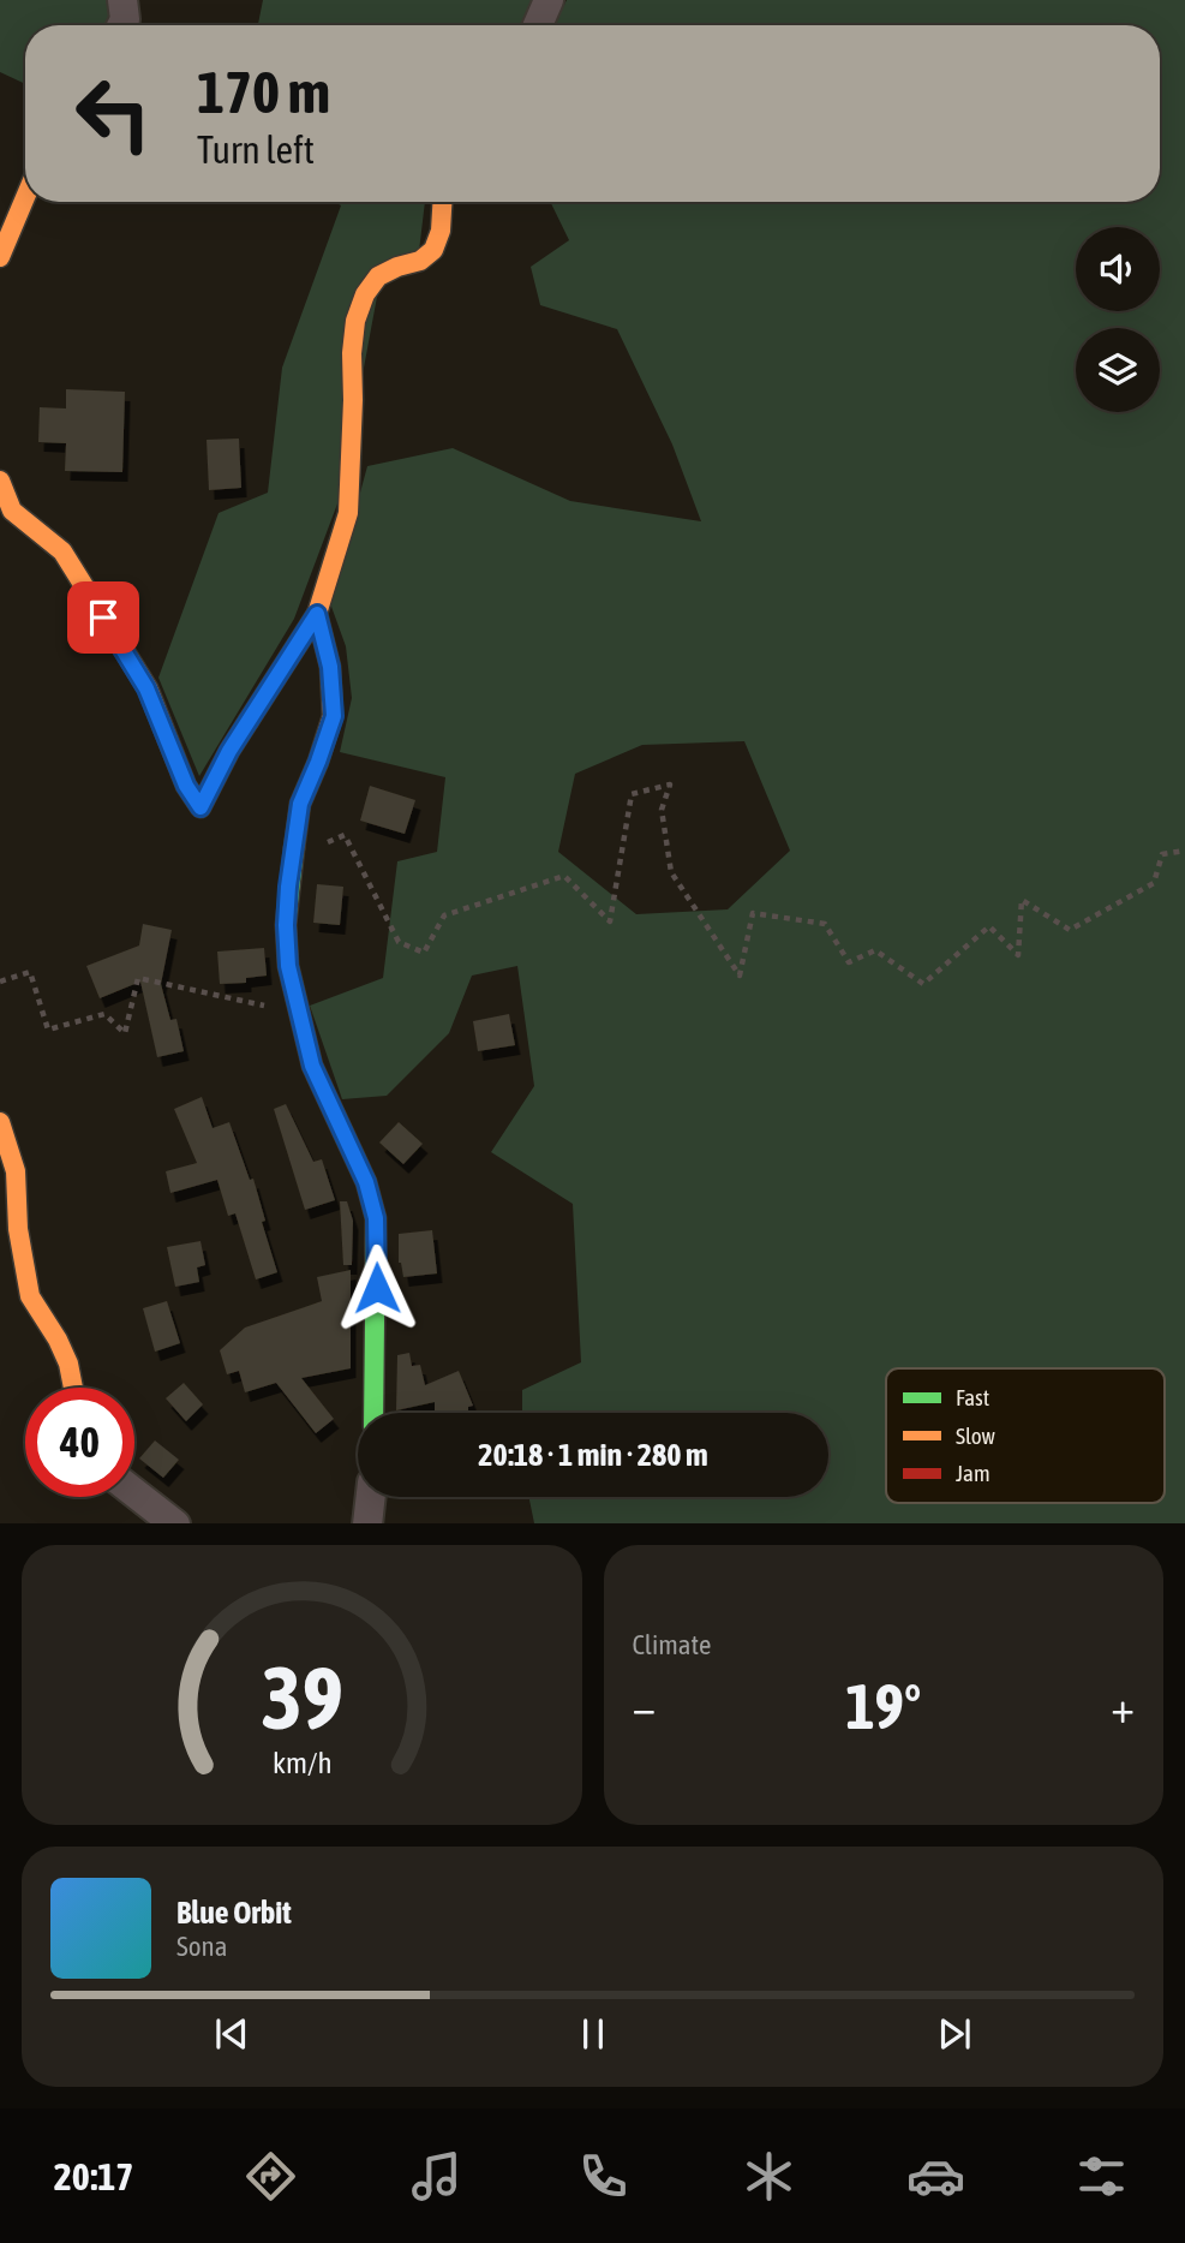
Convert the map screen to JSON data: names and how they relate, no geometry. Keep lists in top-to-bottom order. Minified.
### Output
{"legend":["Fast","Slow","Jam"],"page":{"turn":["170 m","Turn left"],"limit":"40","trip":"20:18 · 1 min · 280 m","tile":"Climate","heat":["−","19°","+"],"song":["Blue Orbit","Sona"],"tabs":"20:17","gauge":["39","km/h"]}}
